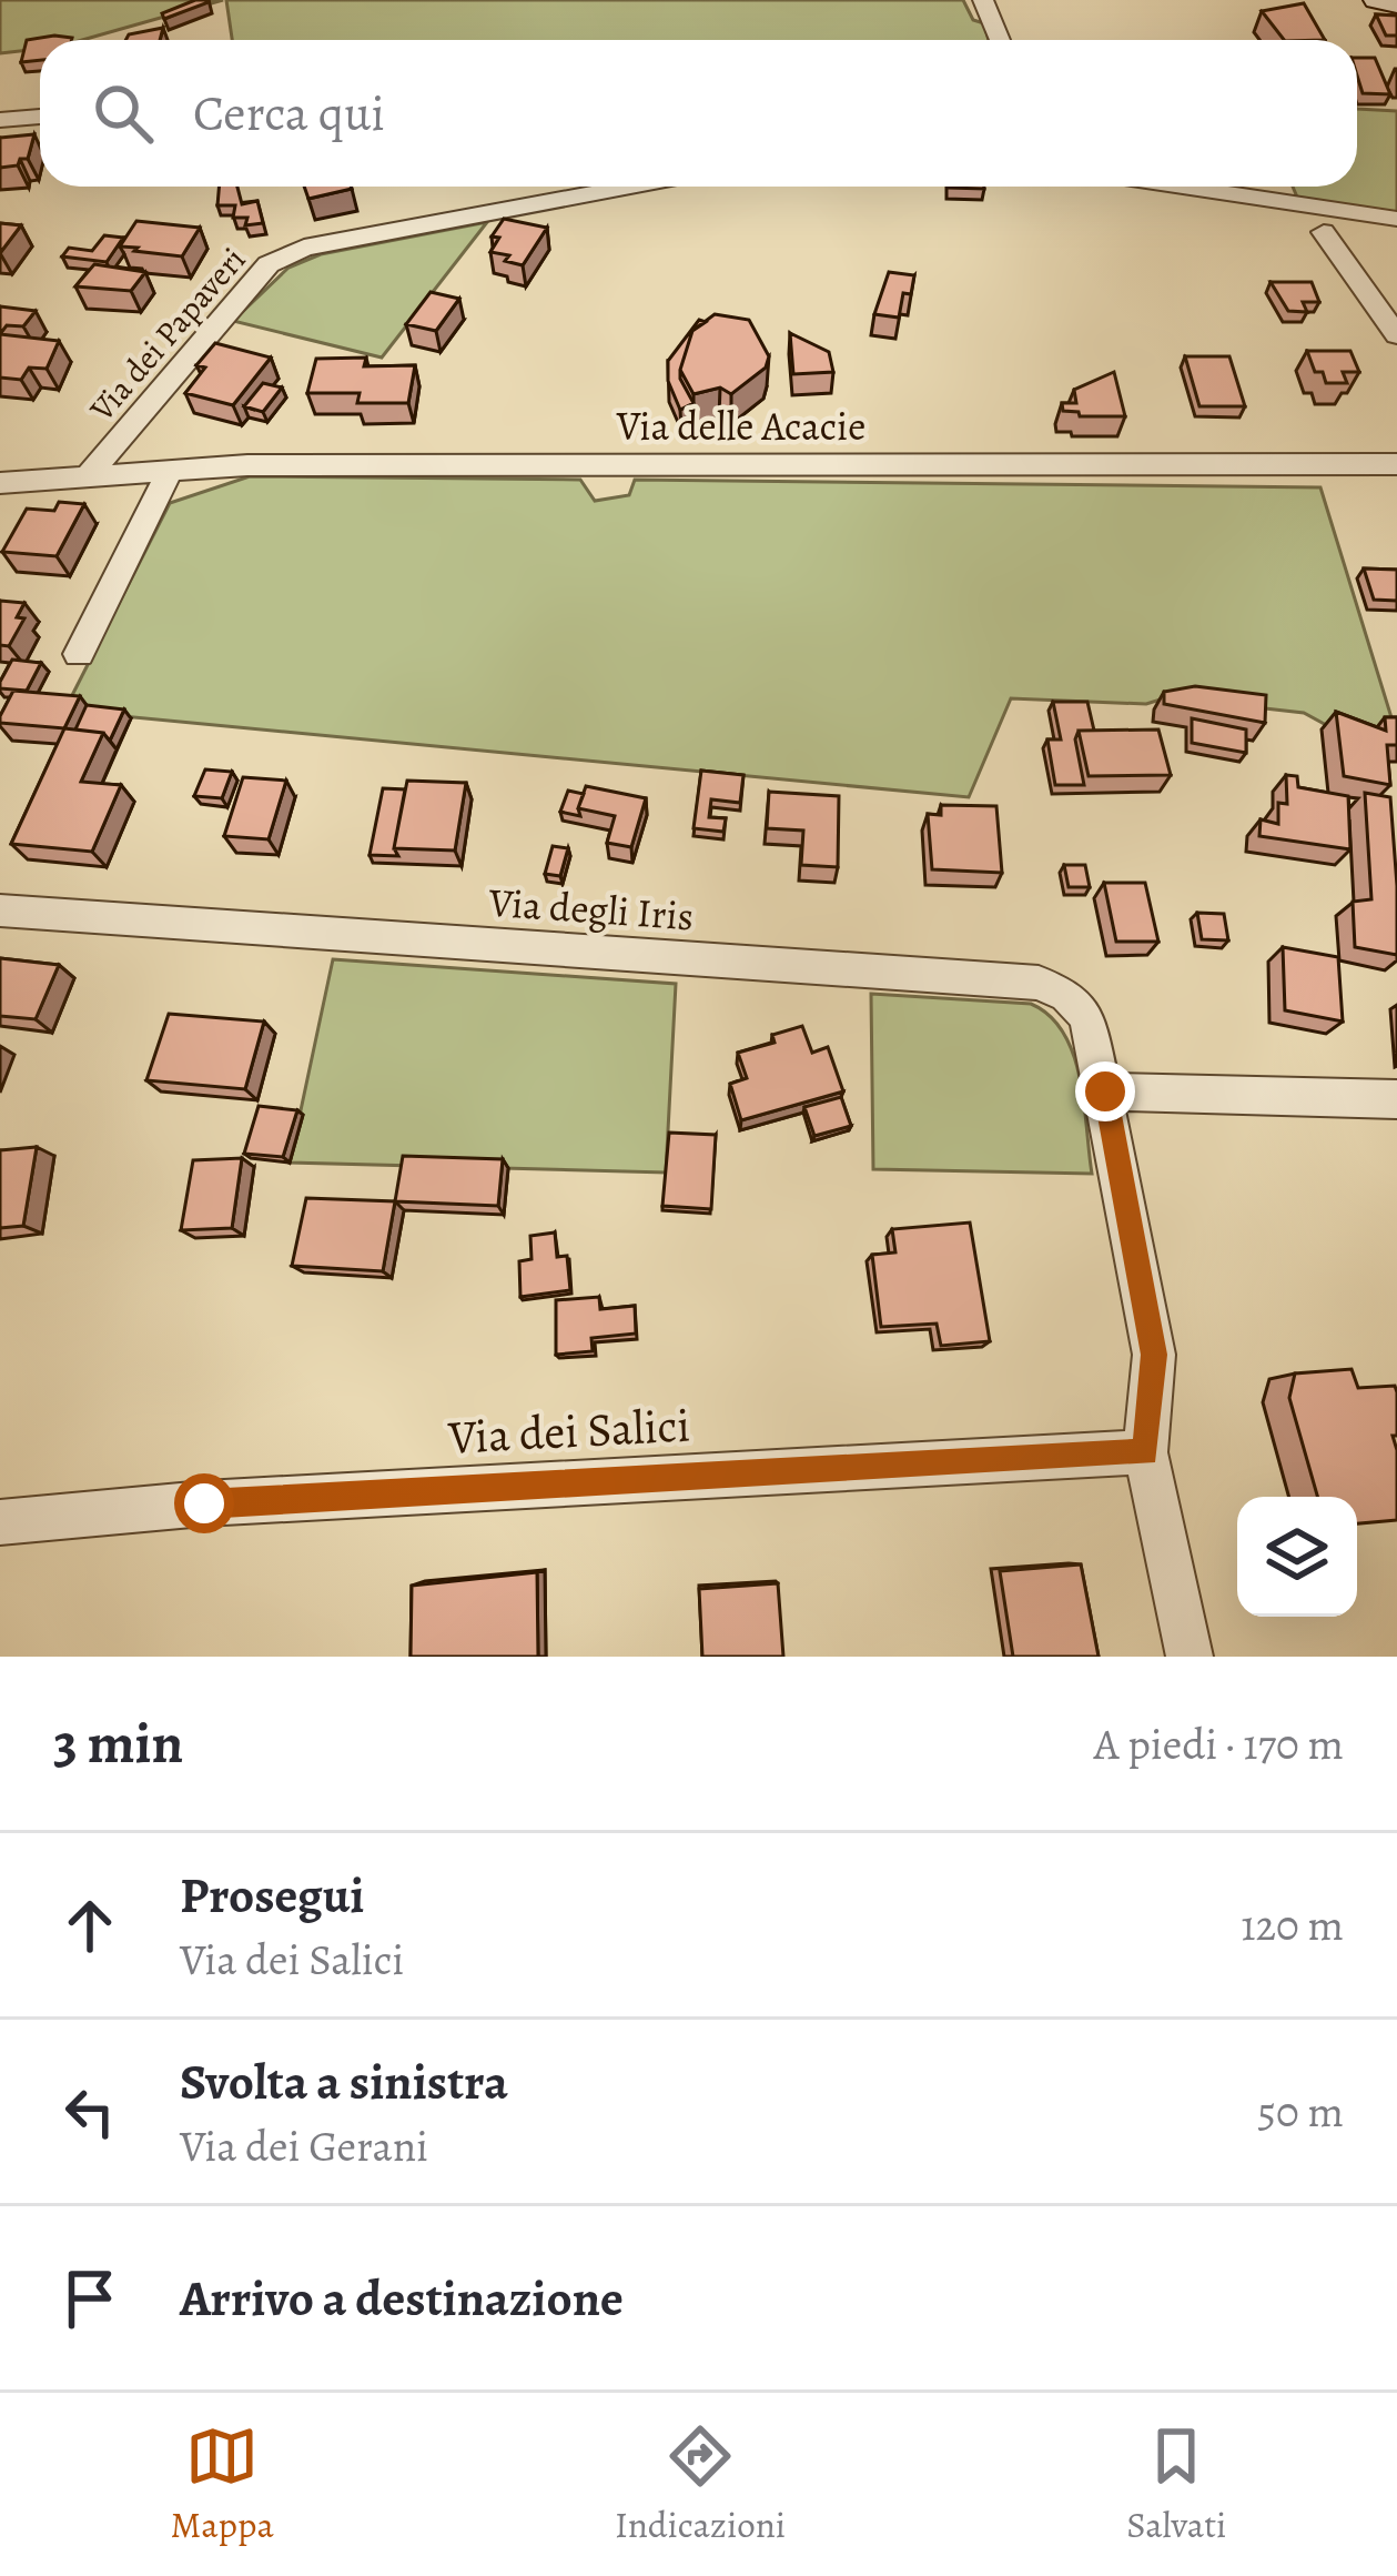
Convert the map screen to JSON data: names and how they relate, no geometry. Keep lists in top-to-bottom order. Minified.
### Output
{"streets":{"street":["Via dei Papaveri","Via delle Acacie","Via degli Iris","Via dei Salici"]},"crossings":[["Via dei Papaveri","Via delle Acacie"],["Via degli Iris","Via dei Salici"]],"page":{"search":"Cerca qui","heading":["3 min","A piedi · 170 m"],"list":[["Prosegui","Via dei Salici","120 m"],["Svolta a sinistra","Via dei Gerani","50 m"],"Arrivo a destinazione"],"nav":["Mappa","Indicazioni","Salvati"]}}
